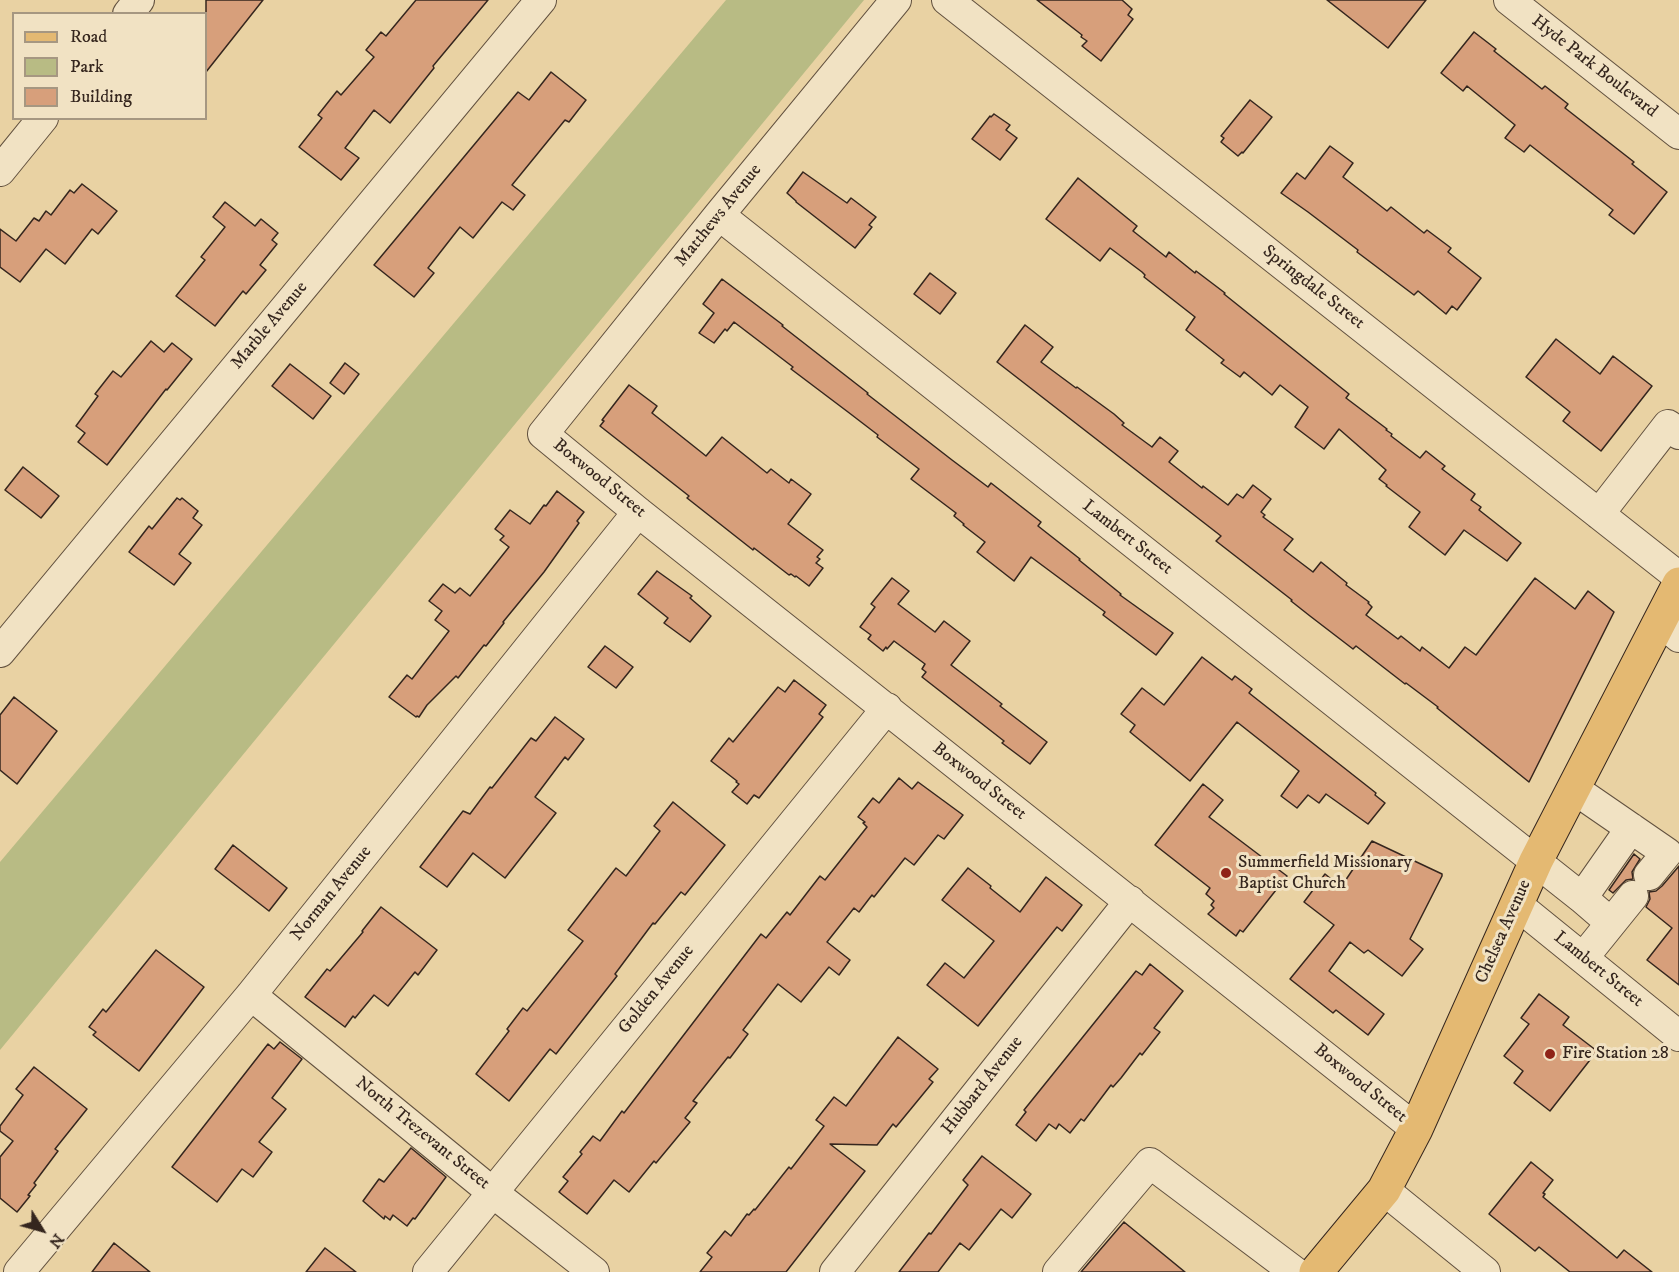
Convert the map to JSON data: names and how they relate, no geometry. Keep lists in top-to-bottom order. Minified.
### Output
{"streets":{"main road":["Chelsea Avenue"],"street":["Hyde Park Boulevard","Matthews Avenue","Springdale Street","Marble Avenue","Boxwood Street","Lambert Street","Norman Avenue","Golden Avenue","Hubbard Avenue","North Trezevant Street"]},"crossings":[["Matthews Avenue","Boxwood Street"],["Matthews Avenue","Lambert Street"],["Boxwood Street","Norman Avenue"],["Boxwood Street","Chelsea Avenue"],["Boxwood Street","Golden Avenue"],["Boxwood Street","Hubbard Avenue"],["Lambert Street","Chelsea Avenue"],["Norman Avenue","North Trezevant Street"],["Golden Avenue","North Trezevant Street"]],"places":["Summerfield Missionary Baptist Church","Fire Station 28"],"legend":["Road","Park","Building"],"north":"bottom right"}
